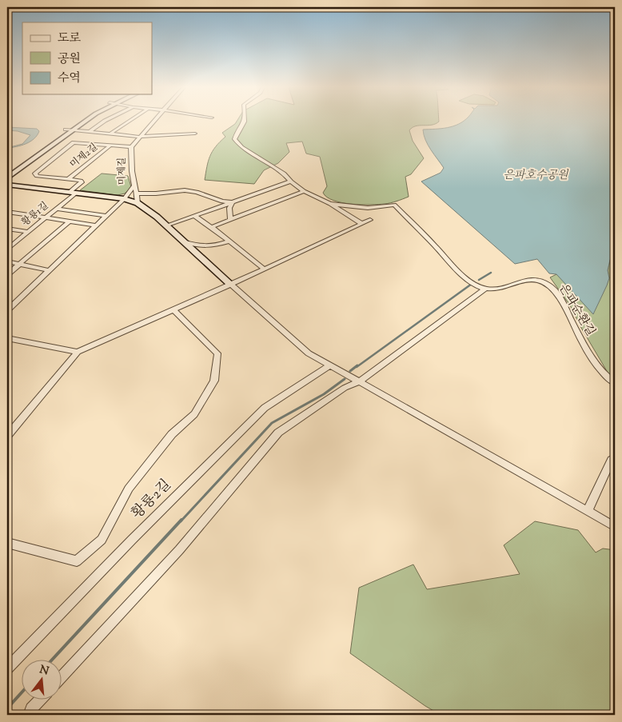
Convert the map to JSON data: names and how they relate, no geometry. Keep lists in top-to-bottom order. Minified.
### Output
{"streets":{"street":["미제2길","미제길","황룡1길","은파순환길","황룡2길"]},"crossings":[["미제2길","미제길"],["미제2길","황룡1길"]],"water":["은파호수공원"],"legend":["도로","공원","수역"],"north":"top"}
